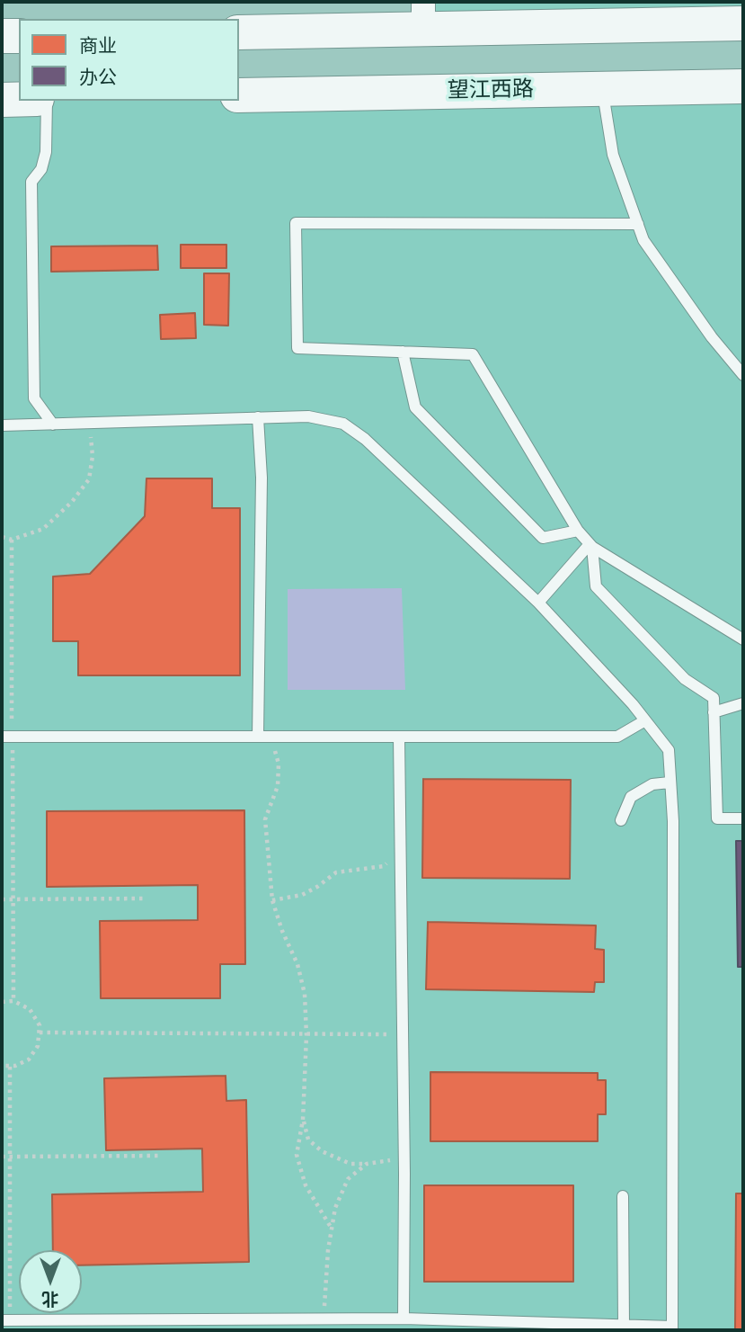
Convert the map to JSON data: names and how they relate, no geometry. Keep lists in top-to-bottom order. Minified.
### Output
{"streets":{"main road":["望江西路"]},"legend":["商业","办公"],"north":"bottom"}
